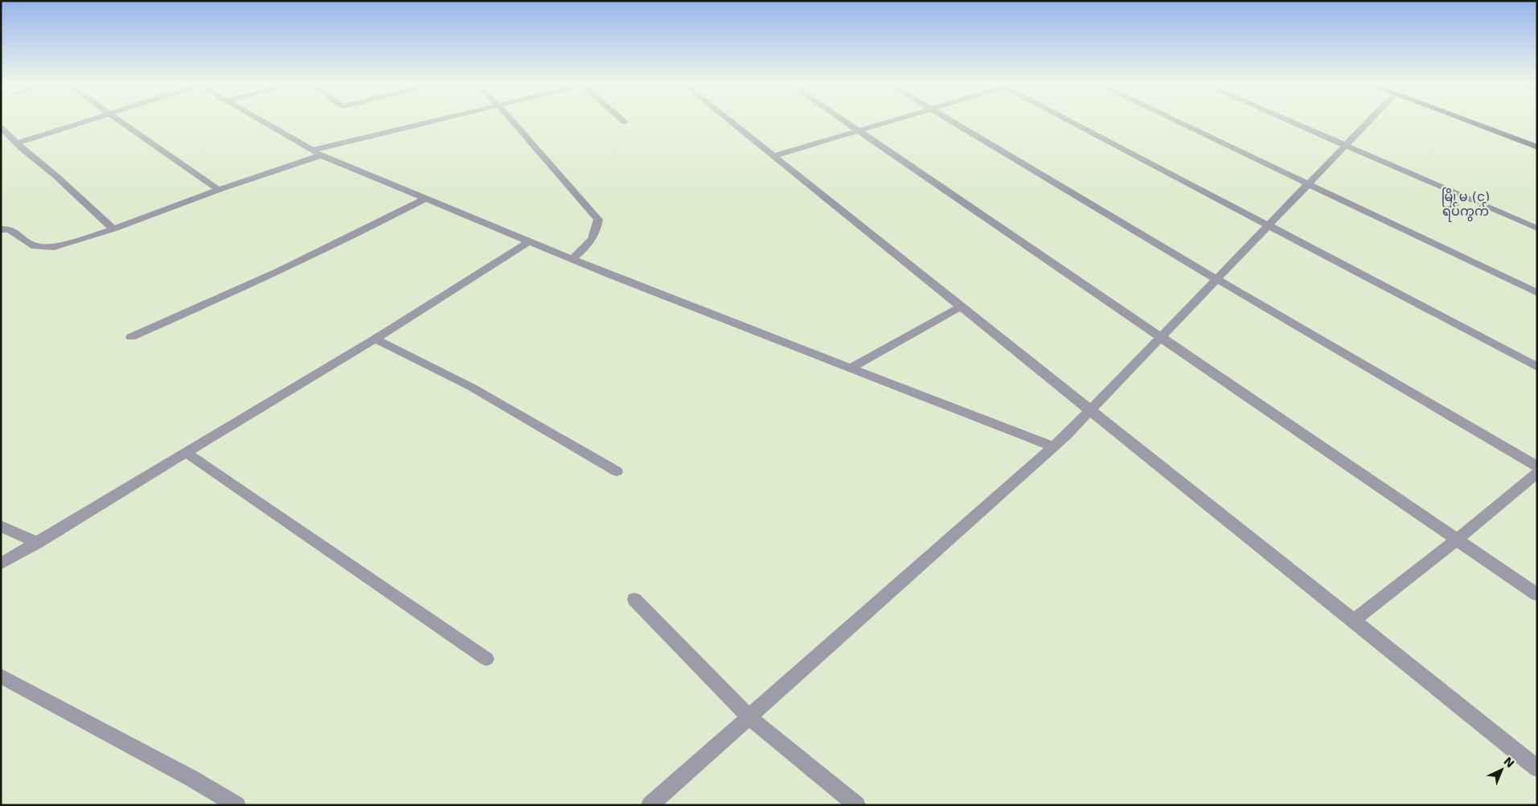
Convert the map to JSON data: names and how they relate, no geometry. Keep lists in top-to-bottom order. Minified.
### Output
{"districts":["မြို့မ (၄) ရပ်ကွက်"],"north":"top right"}
